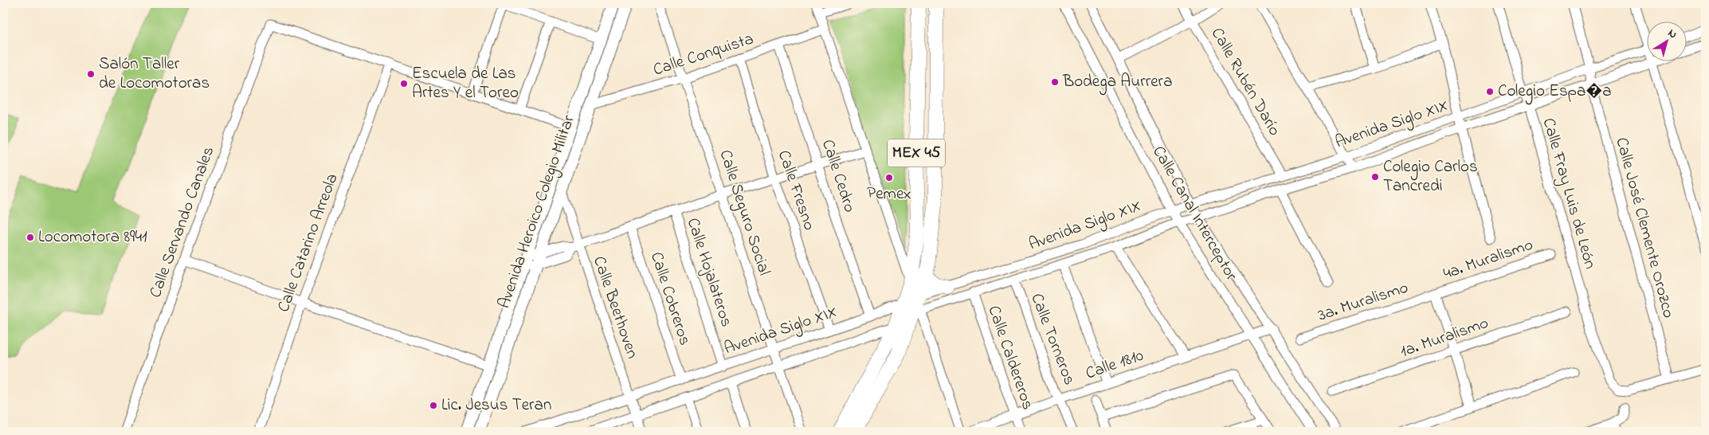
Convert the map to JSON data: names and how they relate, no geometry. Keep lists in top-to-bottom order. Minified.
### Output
{"streets":{"main road":["MEX 45"],"street":["Calle Conquista","Calle Rubén Darío","Avenida Siglo XIX","Calle Cedro","Calle Fresno","Calle Fray Luis de León","Avenida Heroico Colegio Militar","Calle Seguro Social","Calle Canal Interceptor","Calle Servando Canales","Calle José Clemente Orozco","Calle Catarino Arreola","4a. Muralismo","Calle Hojalateros","Calle Cobreros","3a. Muralismo","Calle Beethoven","1a. Muralismo","Calle Torneros","Calle Caldereros","Calle 1810"]},"crossings":[["Calle Conquista","Calle Cedro"],["Calle Conquista","Calle Fresno"],["Calle Conquista","Avenida Heroico Colegio Militar"],["Calle Conquista","Calle Seguro Social"],["Calle Rubén Darío","Avenida Siglo XIX"],["Avenida Siglo XIX","MEX 45"],["Avenida Siglo XIX","Calle Cedro"],["Avenida Siglo XIX","Calle Fresno"],["Avenida Siglo XIX","Calle Fray Luis de León"],["Avenida Siglo XIX","Calle Seguro Social"],["Avenida Siglo XIX","Calle Canal Interceptor"],["Avenida Siglo XIX","Calle José Clemente Orozco"],["Avenida Siglo XIX","Calle Hojalateros"],["Avenida Siglo XIX","Calle Cobreros"],["Avenida Siglo XIX","Calle Beethoven"],["Avenida Siglo XIX","Calle Torneros"],["Avenida Siglo XIX","Calle Caldereros"],["Calle Fray Luis de León","Calle José Clemente Orozco"],["Avenida Heroico Colegio Militar","Calle Beethoven"],["Calle Canal Interceptor","Calle 1810"],["Calle Servando Canales","Calle Catarino Arreola"],["4a. Muralismo","3a. Muralismo"],["Calle Torneros","Calle 1810"],["Calle Caldereros","Calle 1810"]],"places":["Salón Taller de Locomotoras","Bodega Aurrera","Escuela de Las Artes Y el Toreo","Colegio Espa�a","Colegio Carlos Tancredi","Pemex","Locomotora 8941","Lic. Jesus Teran"],"north":"top right"}
